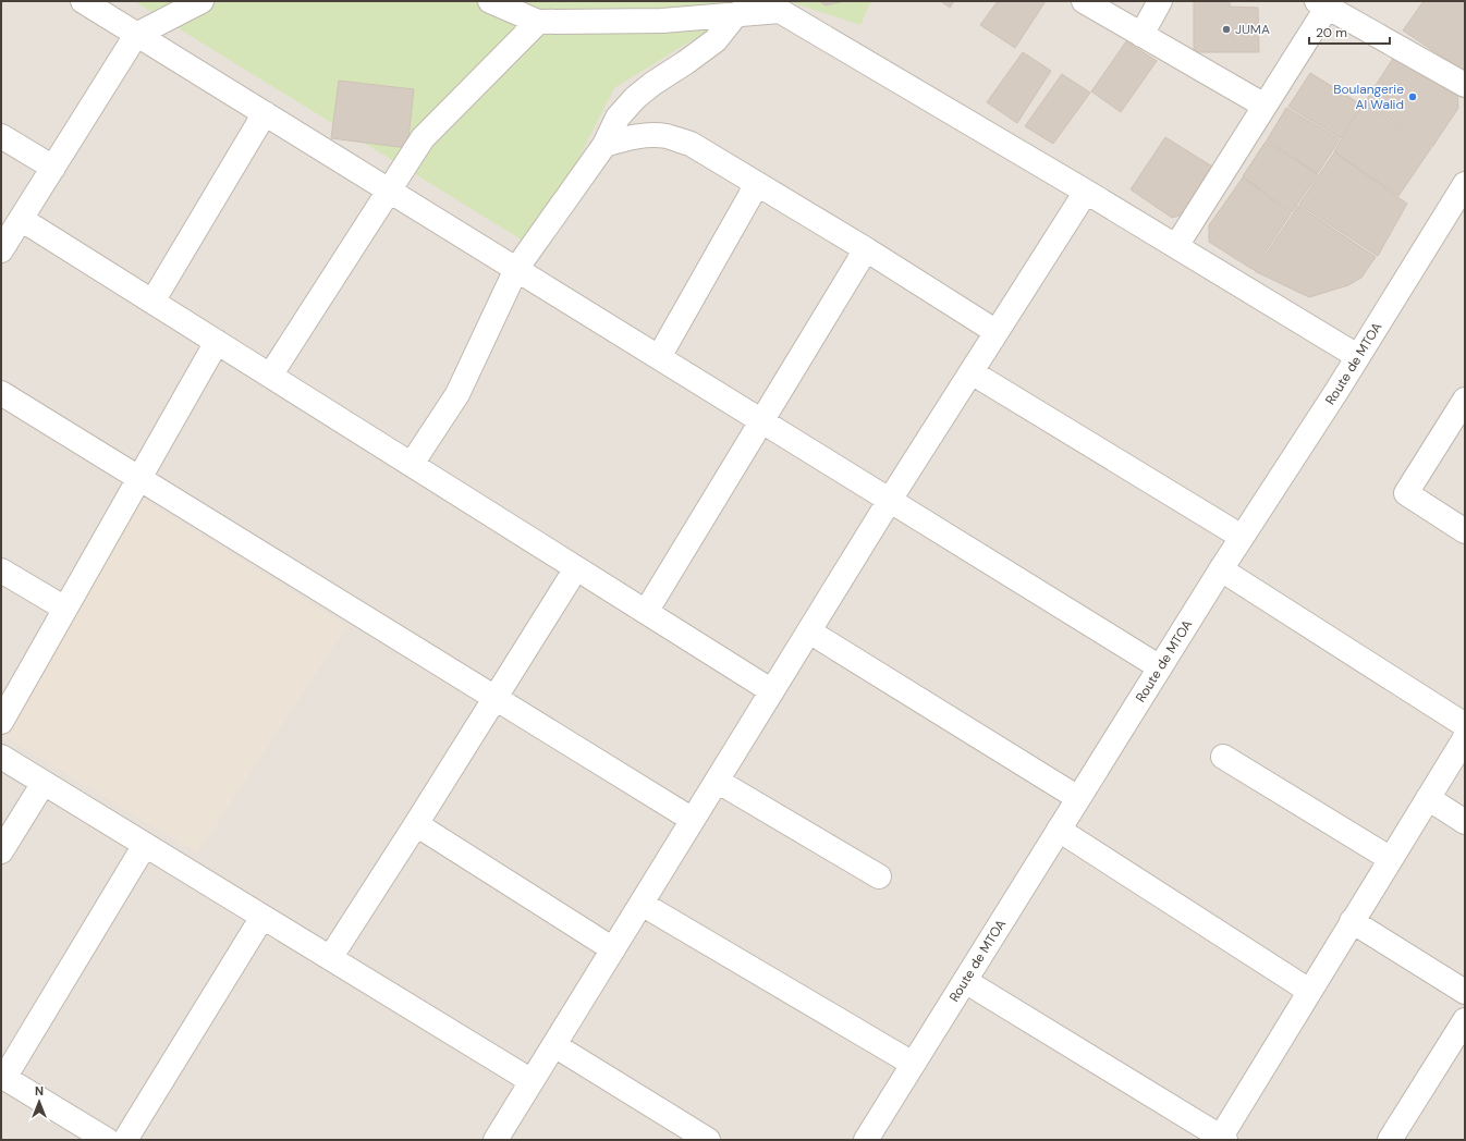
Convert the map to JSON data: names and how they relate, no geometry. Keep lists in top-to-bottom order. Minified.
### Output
{"streets":{"street":["Route de MTOA"]},"places":["JUMA","Boulangerie Al Walid"],"scale_bar":"20 m","north":"top"}
